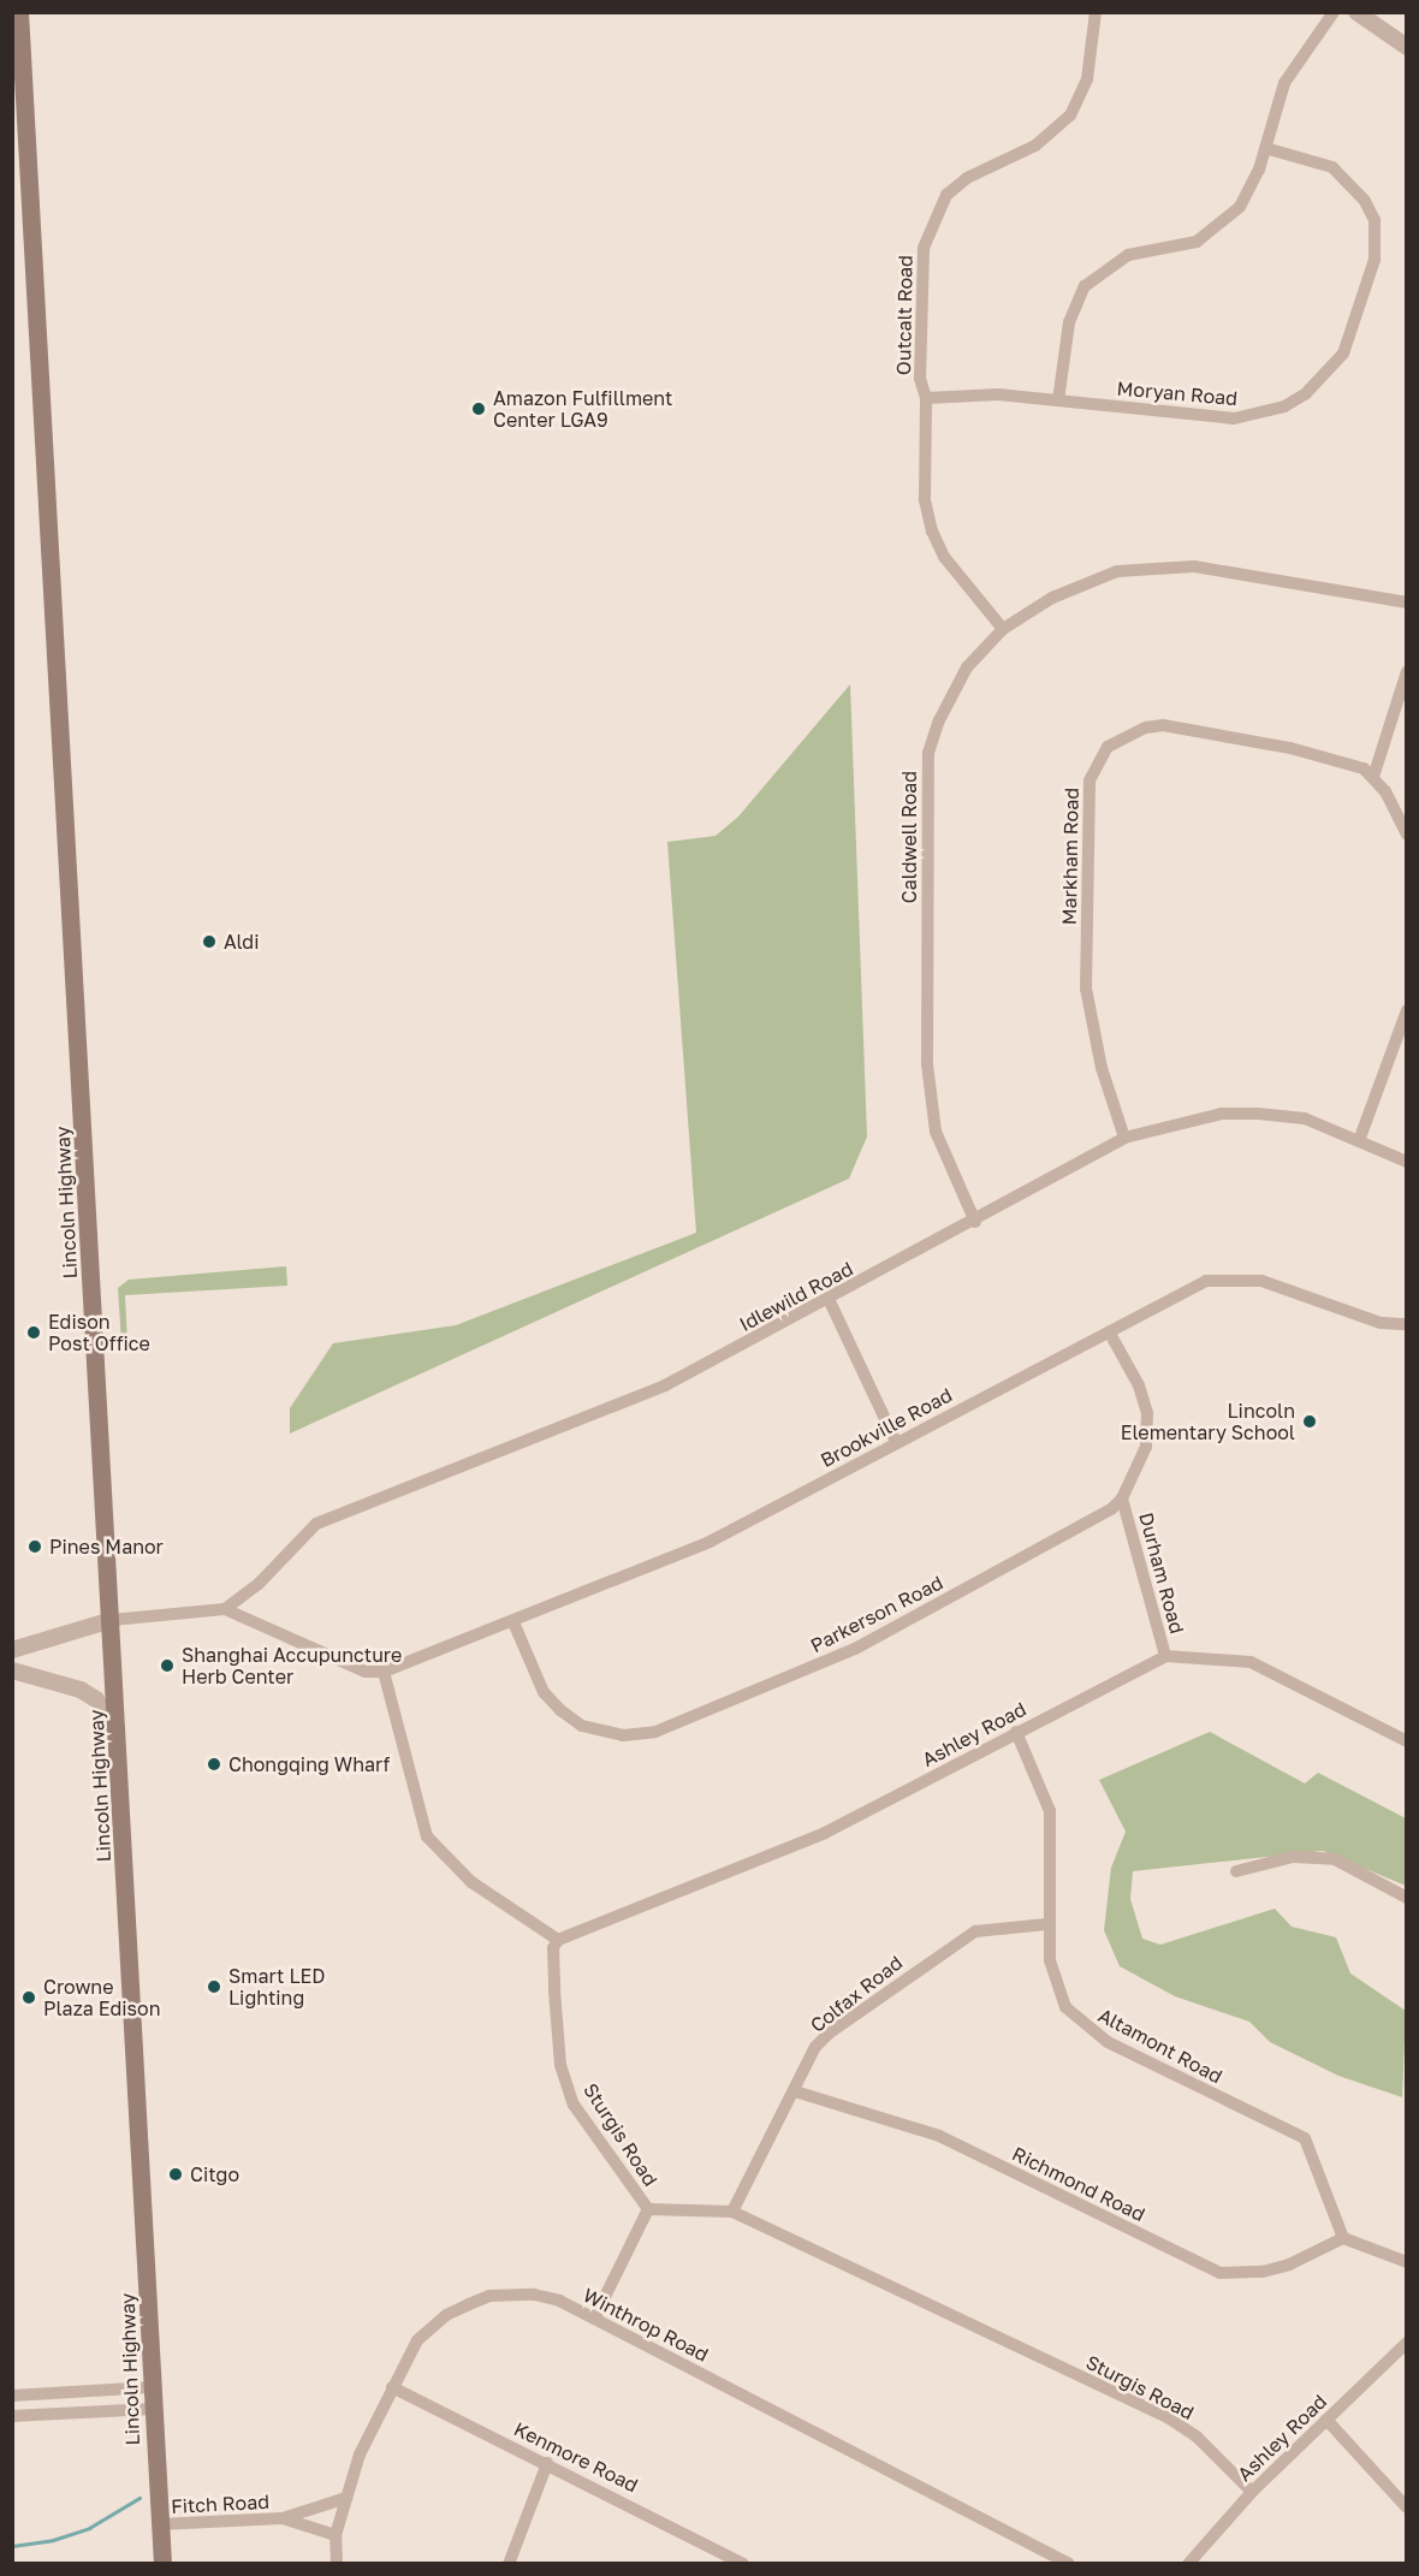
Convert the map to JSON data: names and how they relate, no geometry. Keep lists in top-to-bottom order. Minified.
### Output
{"streets":{"main road":["Lincoln Highway"],"street":["Outcalt Road","Moryan Road","Caldwell Road","Markham Road","Idlewild Road","Brookville Road","Durham Road","Parkerson Road","Ashley Road","Colfax Road","Altamont Road","Sturgis Road","Richmond Road","Winthrop Road","Kenmore Road","Fitch Road"]},"crossings":[["Outcalt Road","Moryan Road"],["Outcalt Road","Caldwell Road"],["Caldwell Road","Idlewild Road"],["Markham Road","Idlewild Road"],["Lincoln Highway","Fitch Road"],["Brookville Road","Parkerson Road"],["Durham Road","Parkerson Road"],["Durham Road","Ashley Road"],["Ashley Road","Altamont Road"],["Ashley Road","Sturgis Road"],["Colfax Road","Altamont Road"],["Colfax Road","Sturgis Road"],["Colfax Road","Richmond Road"],["Altamont Road","Richmond Road"],["Winthrop Road","Kenmore Road"],["Winthrop Road","Fitch Road"]],"places":["Amazon Fulfillment Center LGA9","Aldi","Edison Post Office","Lincoln Elementary School","Pines Manor","Shanghai Accupuncture Herb Center","Chongqing Wharf","Smart LED Lighting","Crowne Plaza Edison","Citgo"]}
